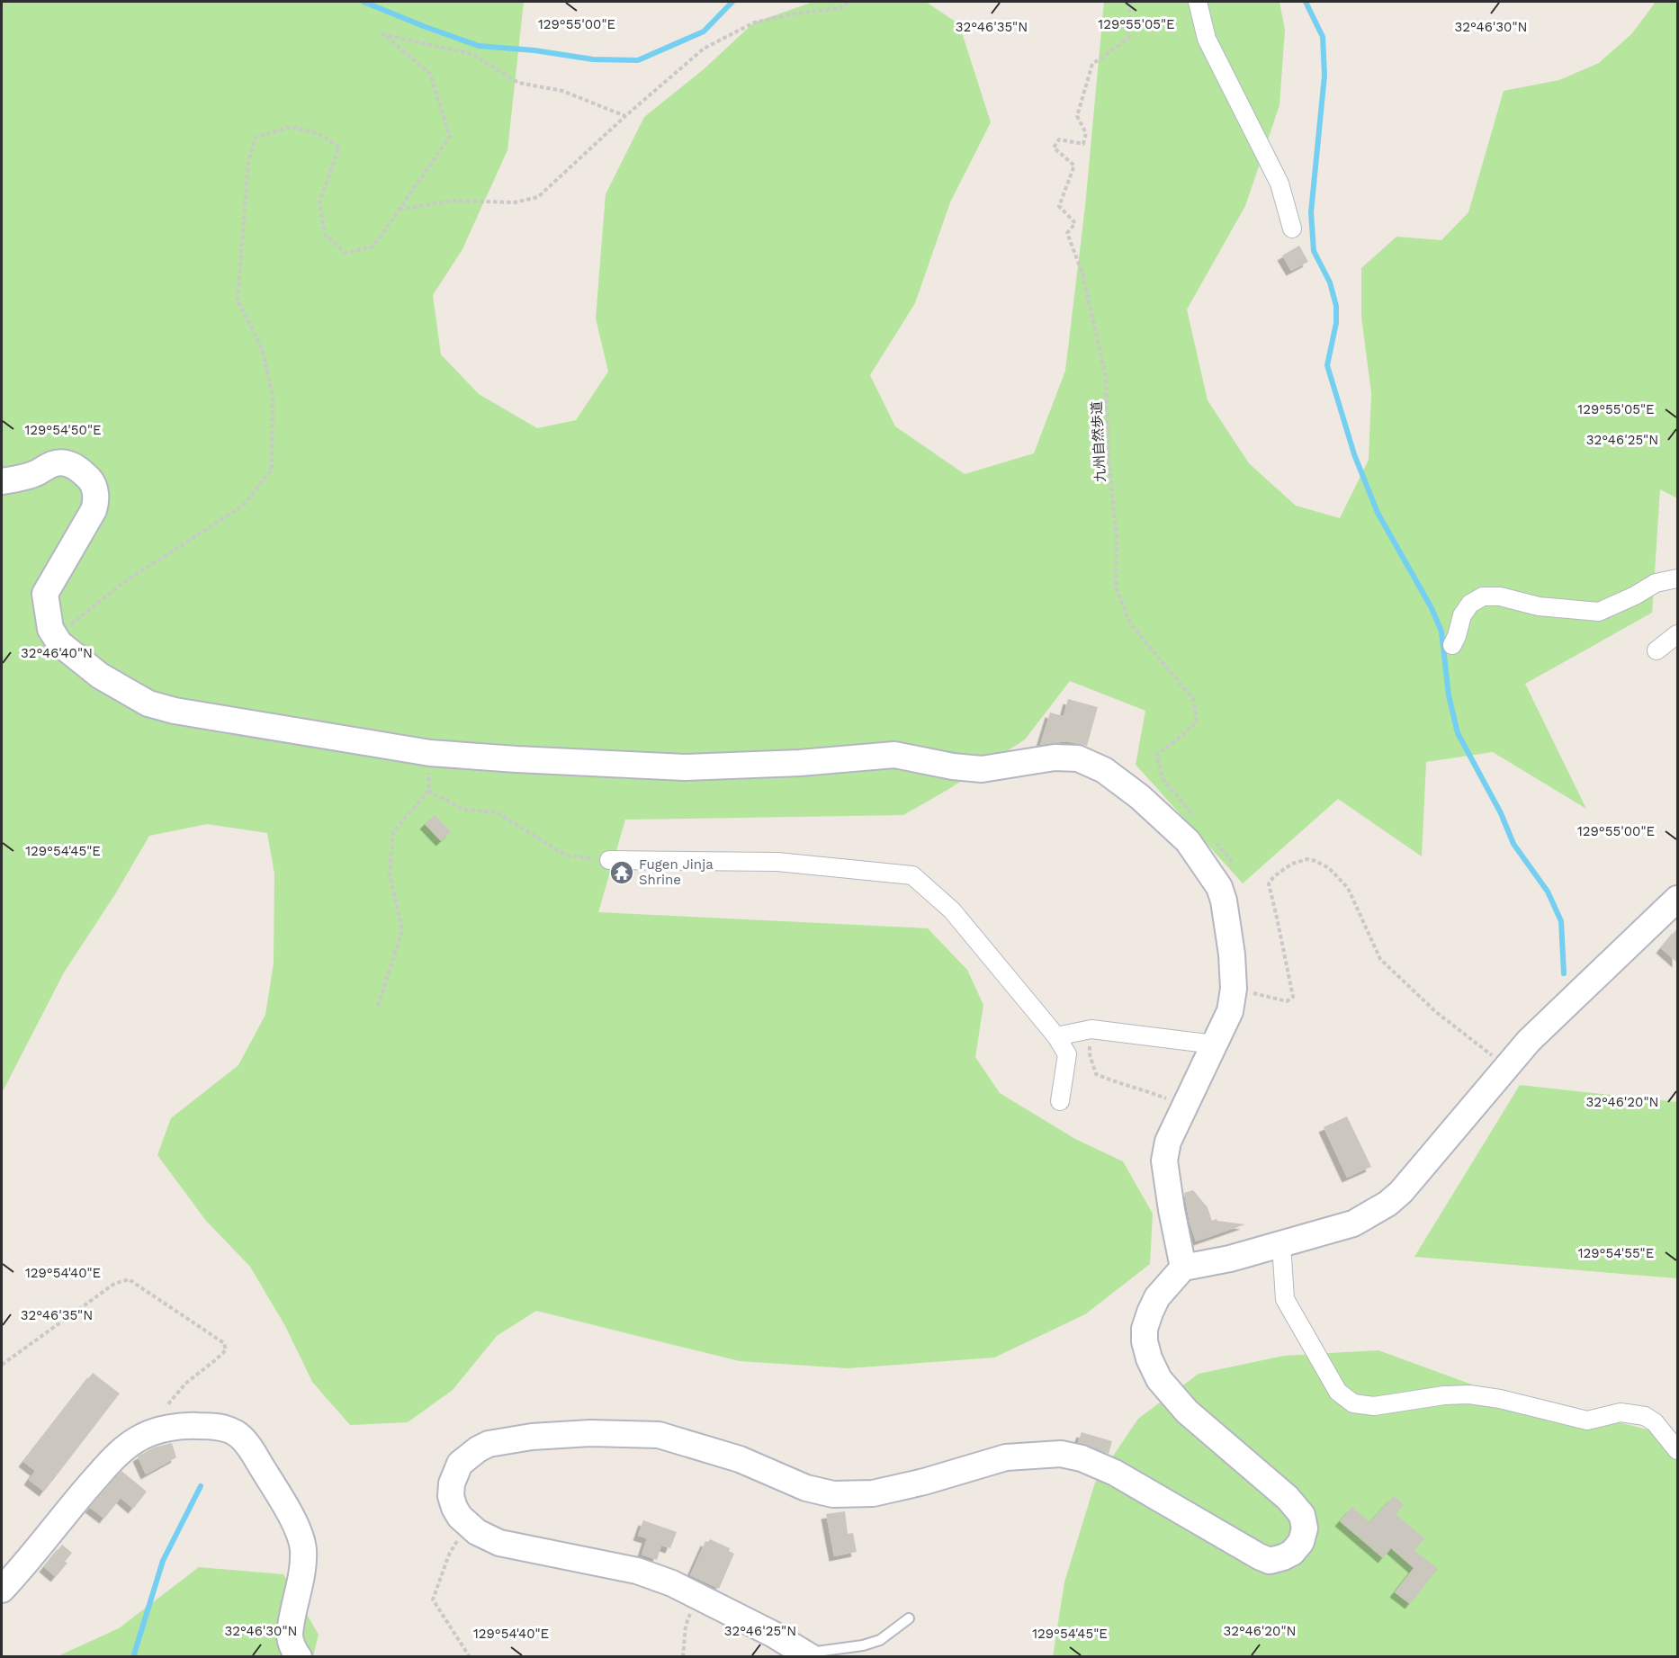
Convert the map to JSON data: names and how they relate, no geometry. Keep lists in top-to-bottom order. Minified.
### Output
{"streets":{"path":["九州自然歩道"]},"places":{"temple":["Fugen Jinja Shrine"]},"coordinates":["129°55'00\"E","129°55'05\"E","32°46'35\"N","32°46'30\"N","129°54'50\"E","32°46'25\"N","32°46'40\"N","129°54'45\"E","32°46'20\"N","129°54'55\"E","129°54'40\"E"]}
